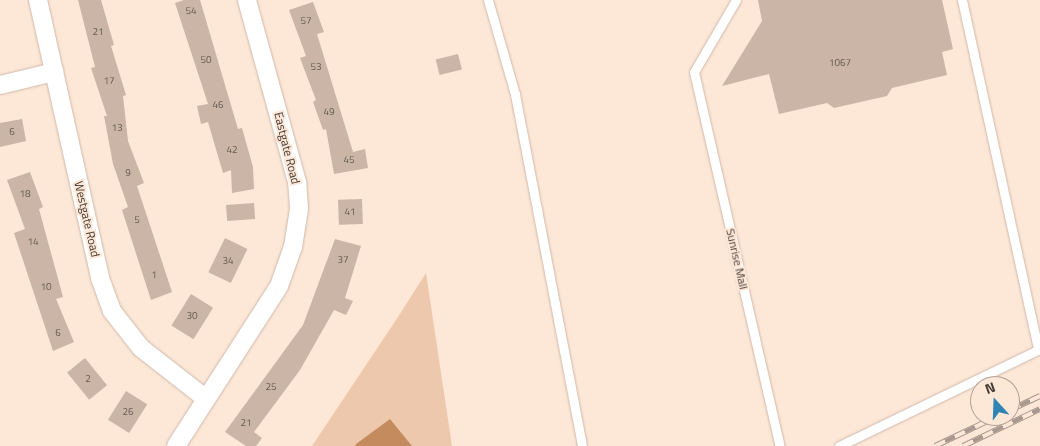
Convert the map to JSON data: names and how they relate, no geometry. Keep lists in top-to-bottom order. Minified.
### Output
{"streets":{"street":["Eastgate Road","Westgate Road"],"lane":["Sunrise Mall"]},"crossings":[["Eastgate Road","Westgate Road"]],"house_numbers":["54","57","21","50","1067","53","17","46","49","13","6","42","45","9","18","41","5","14","37","34","1","10","30","6","2","25","26","21"],"north":"top"}
